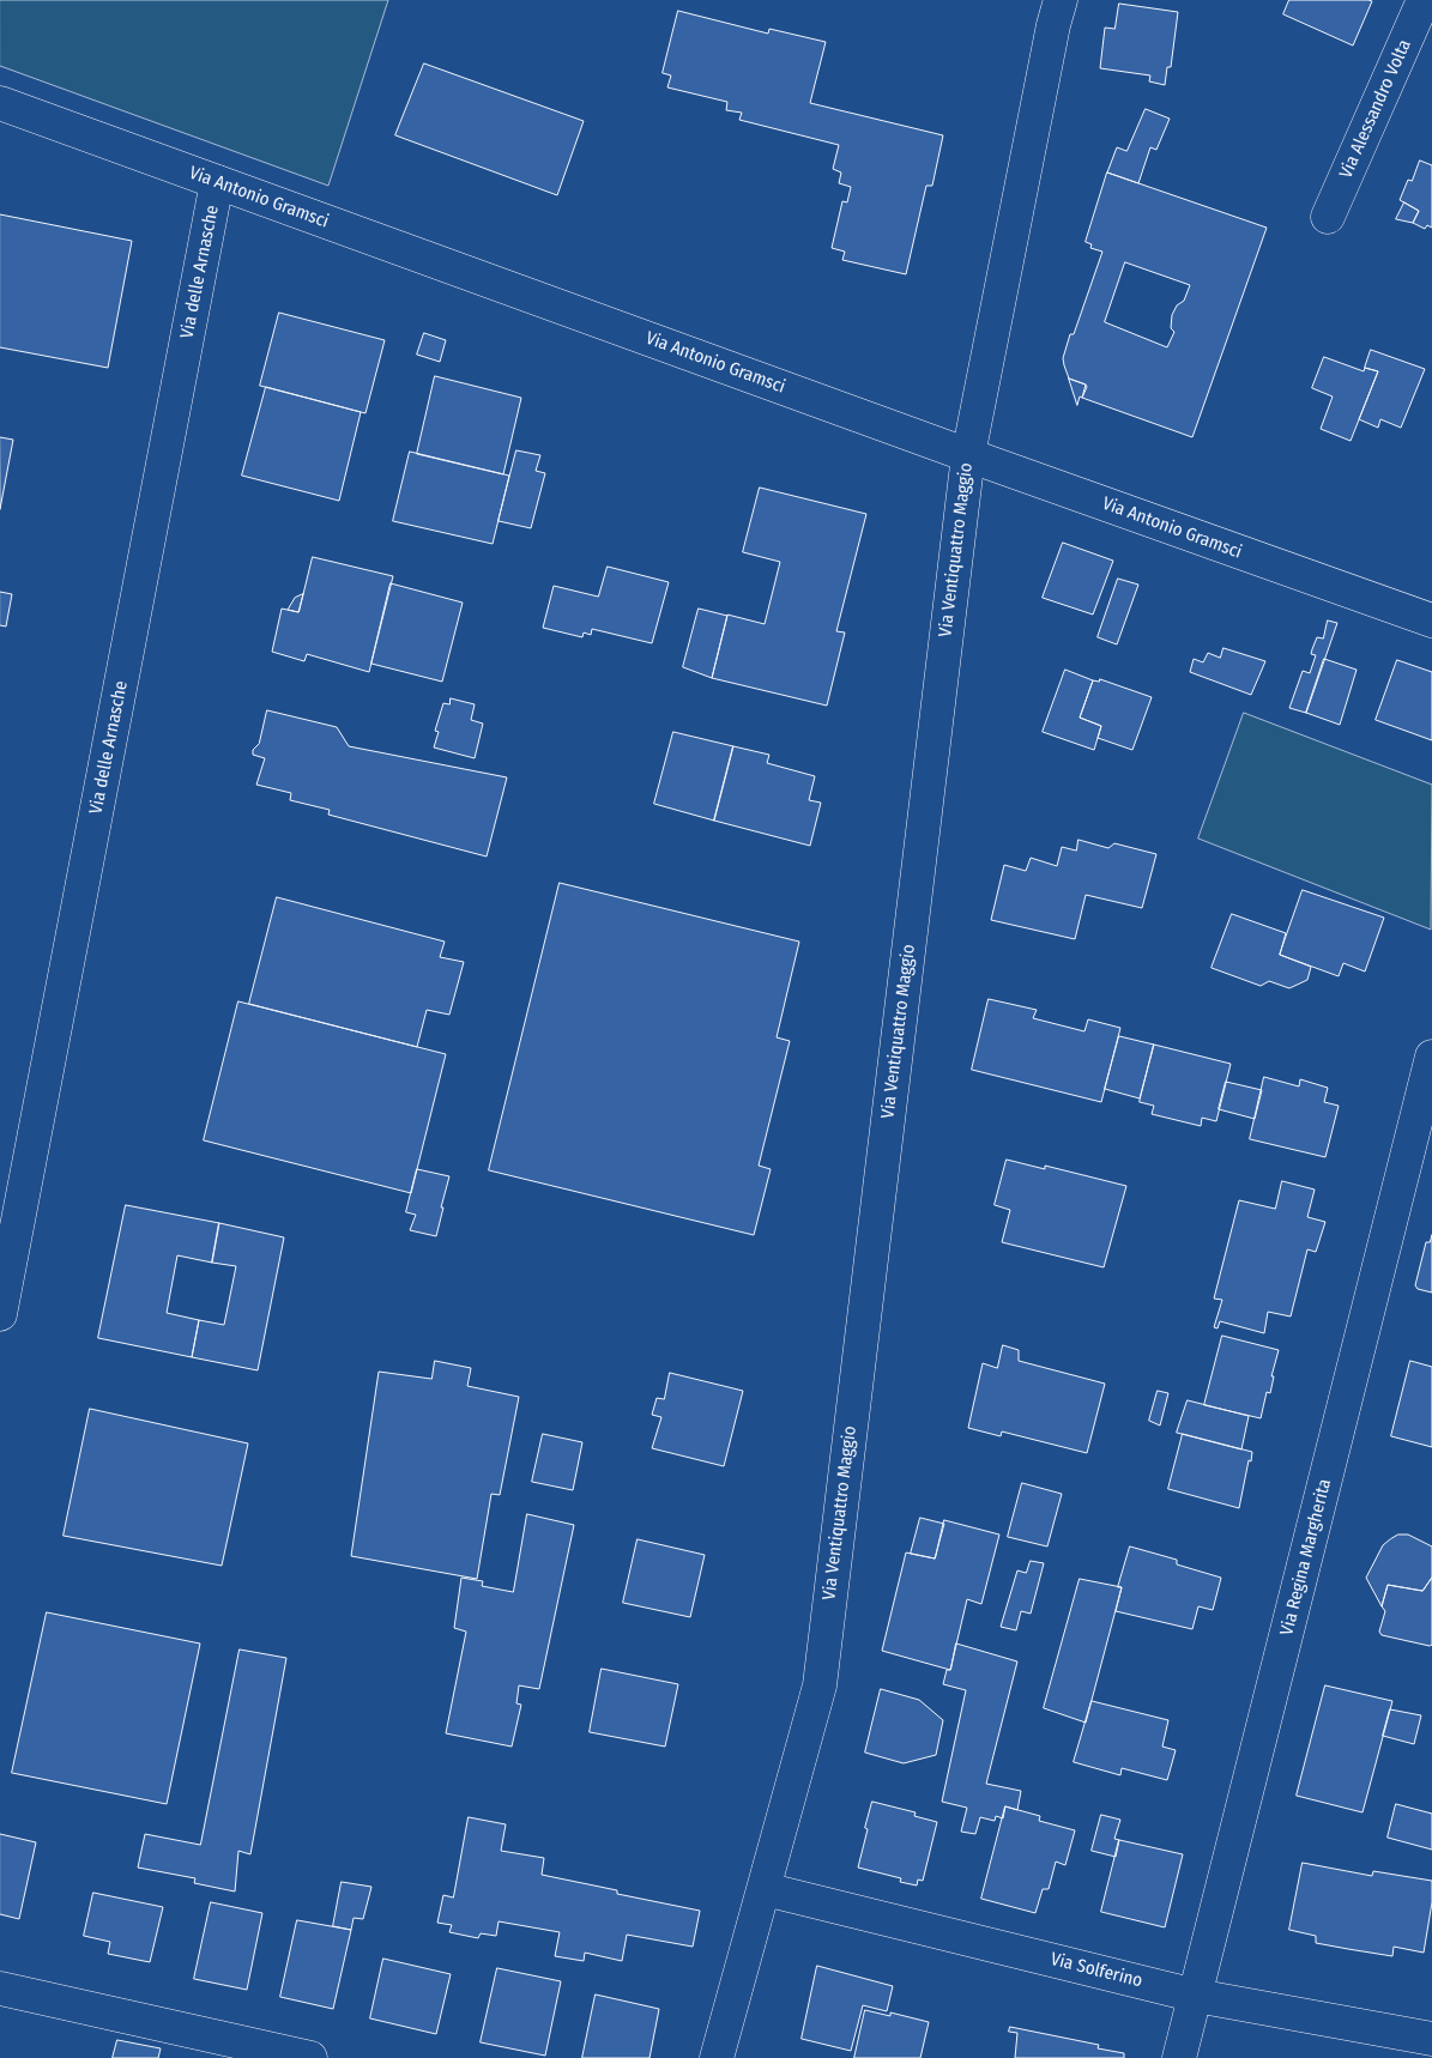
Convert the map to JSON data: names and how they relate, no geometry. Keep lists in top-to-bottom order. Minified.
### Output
{"streets":{"street":["Via Alessandro Volta","Via Antonio Gramsci","Via delle Arnasche","Via Ventiquattro Maggio","Via Regina Margherita","Via Solferino"]},"crossings":[["Via Antonio Gramsci","Via delle Arnasche"],["Via Antonio Gramsci","Via Ventiquattro Maggio"],["Via Ventiquattro Maggio","Via Solferino"],["Via Regina Margherita","Via Solferino"]]}
